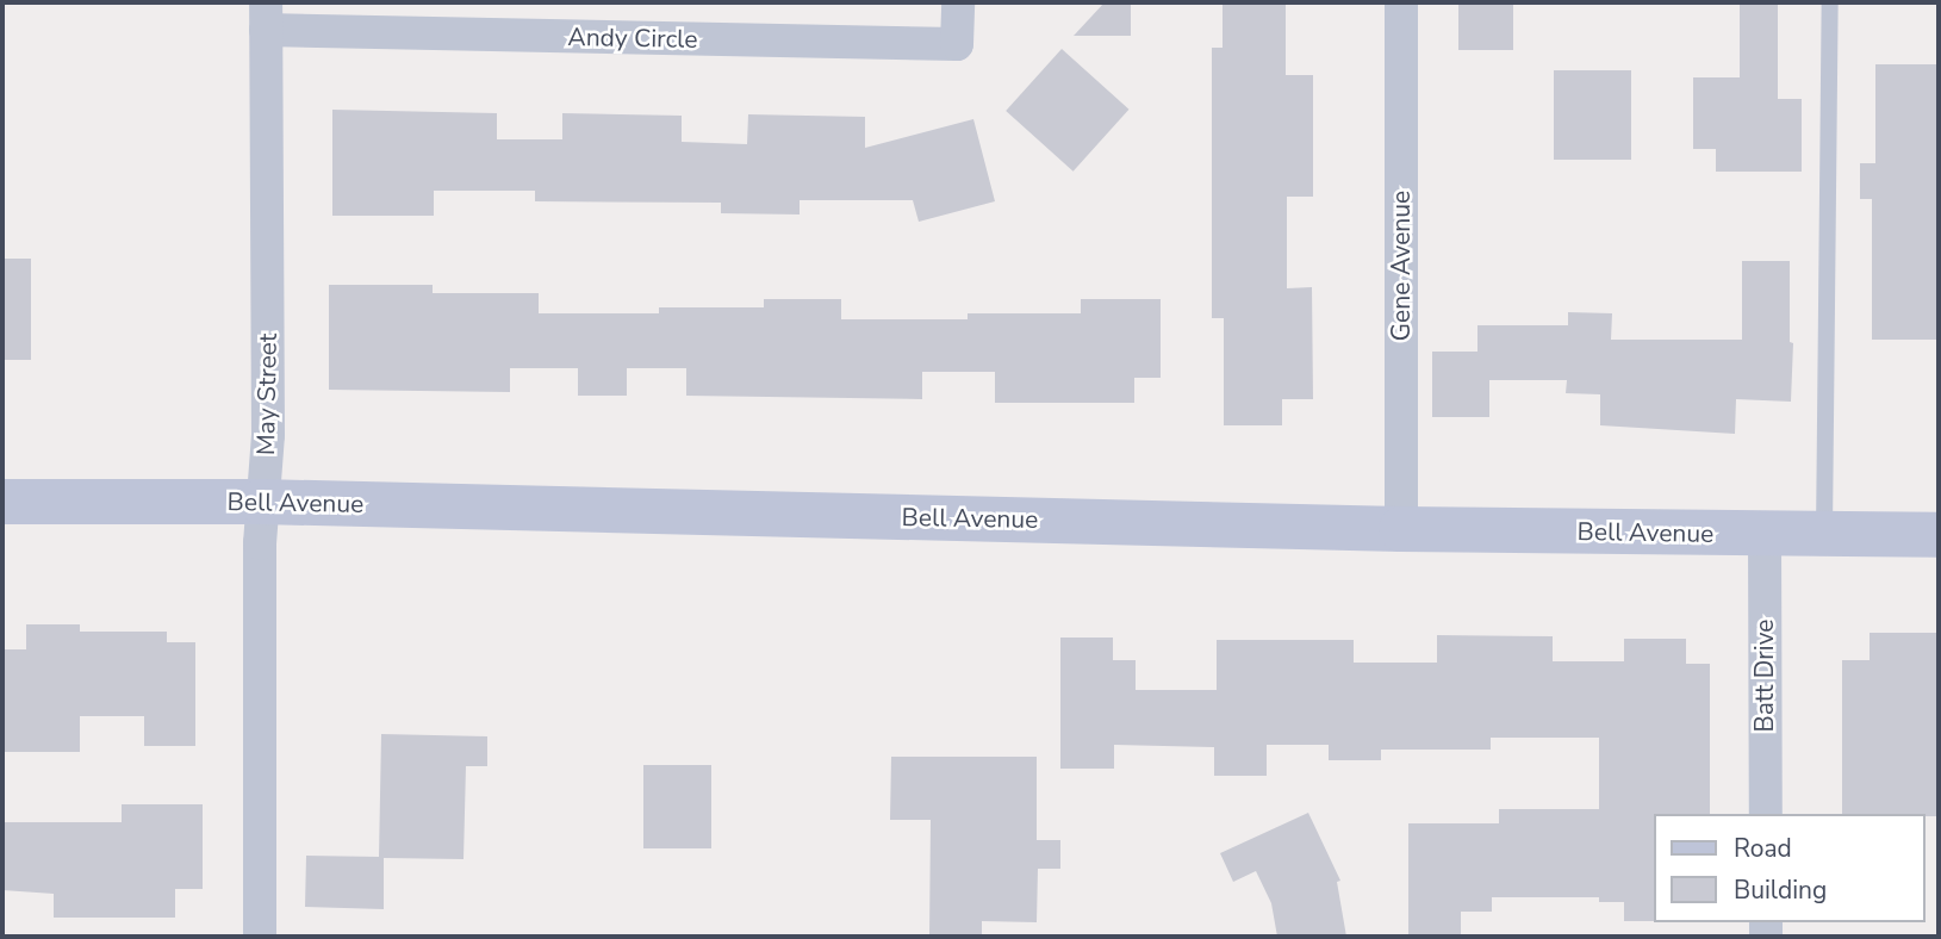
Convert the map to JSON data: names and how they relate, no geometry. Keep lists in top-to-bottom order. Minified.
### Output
{"streets":{"main road":["Bell Avenue"],"street":["Andy Circle","Gene Avenue","May Street","Batt Drive"]},"crossings":[["Andy Circle","May Street"],["Gene Avenue","Bell Avenue"],["May Street","Bell Avenue"],["Bell Avenue","Batt Drive"]],"legend":["Road","Building"]}
